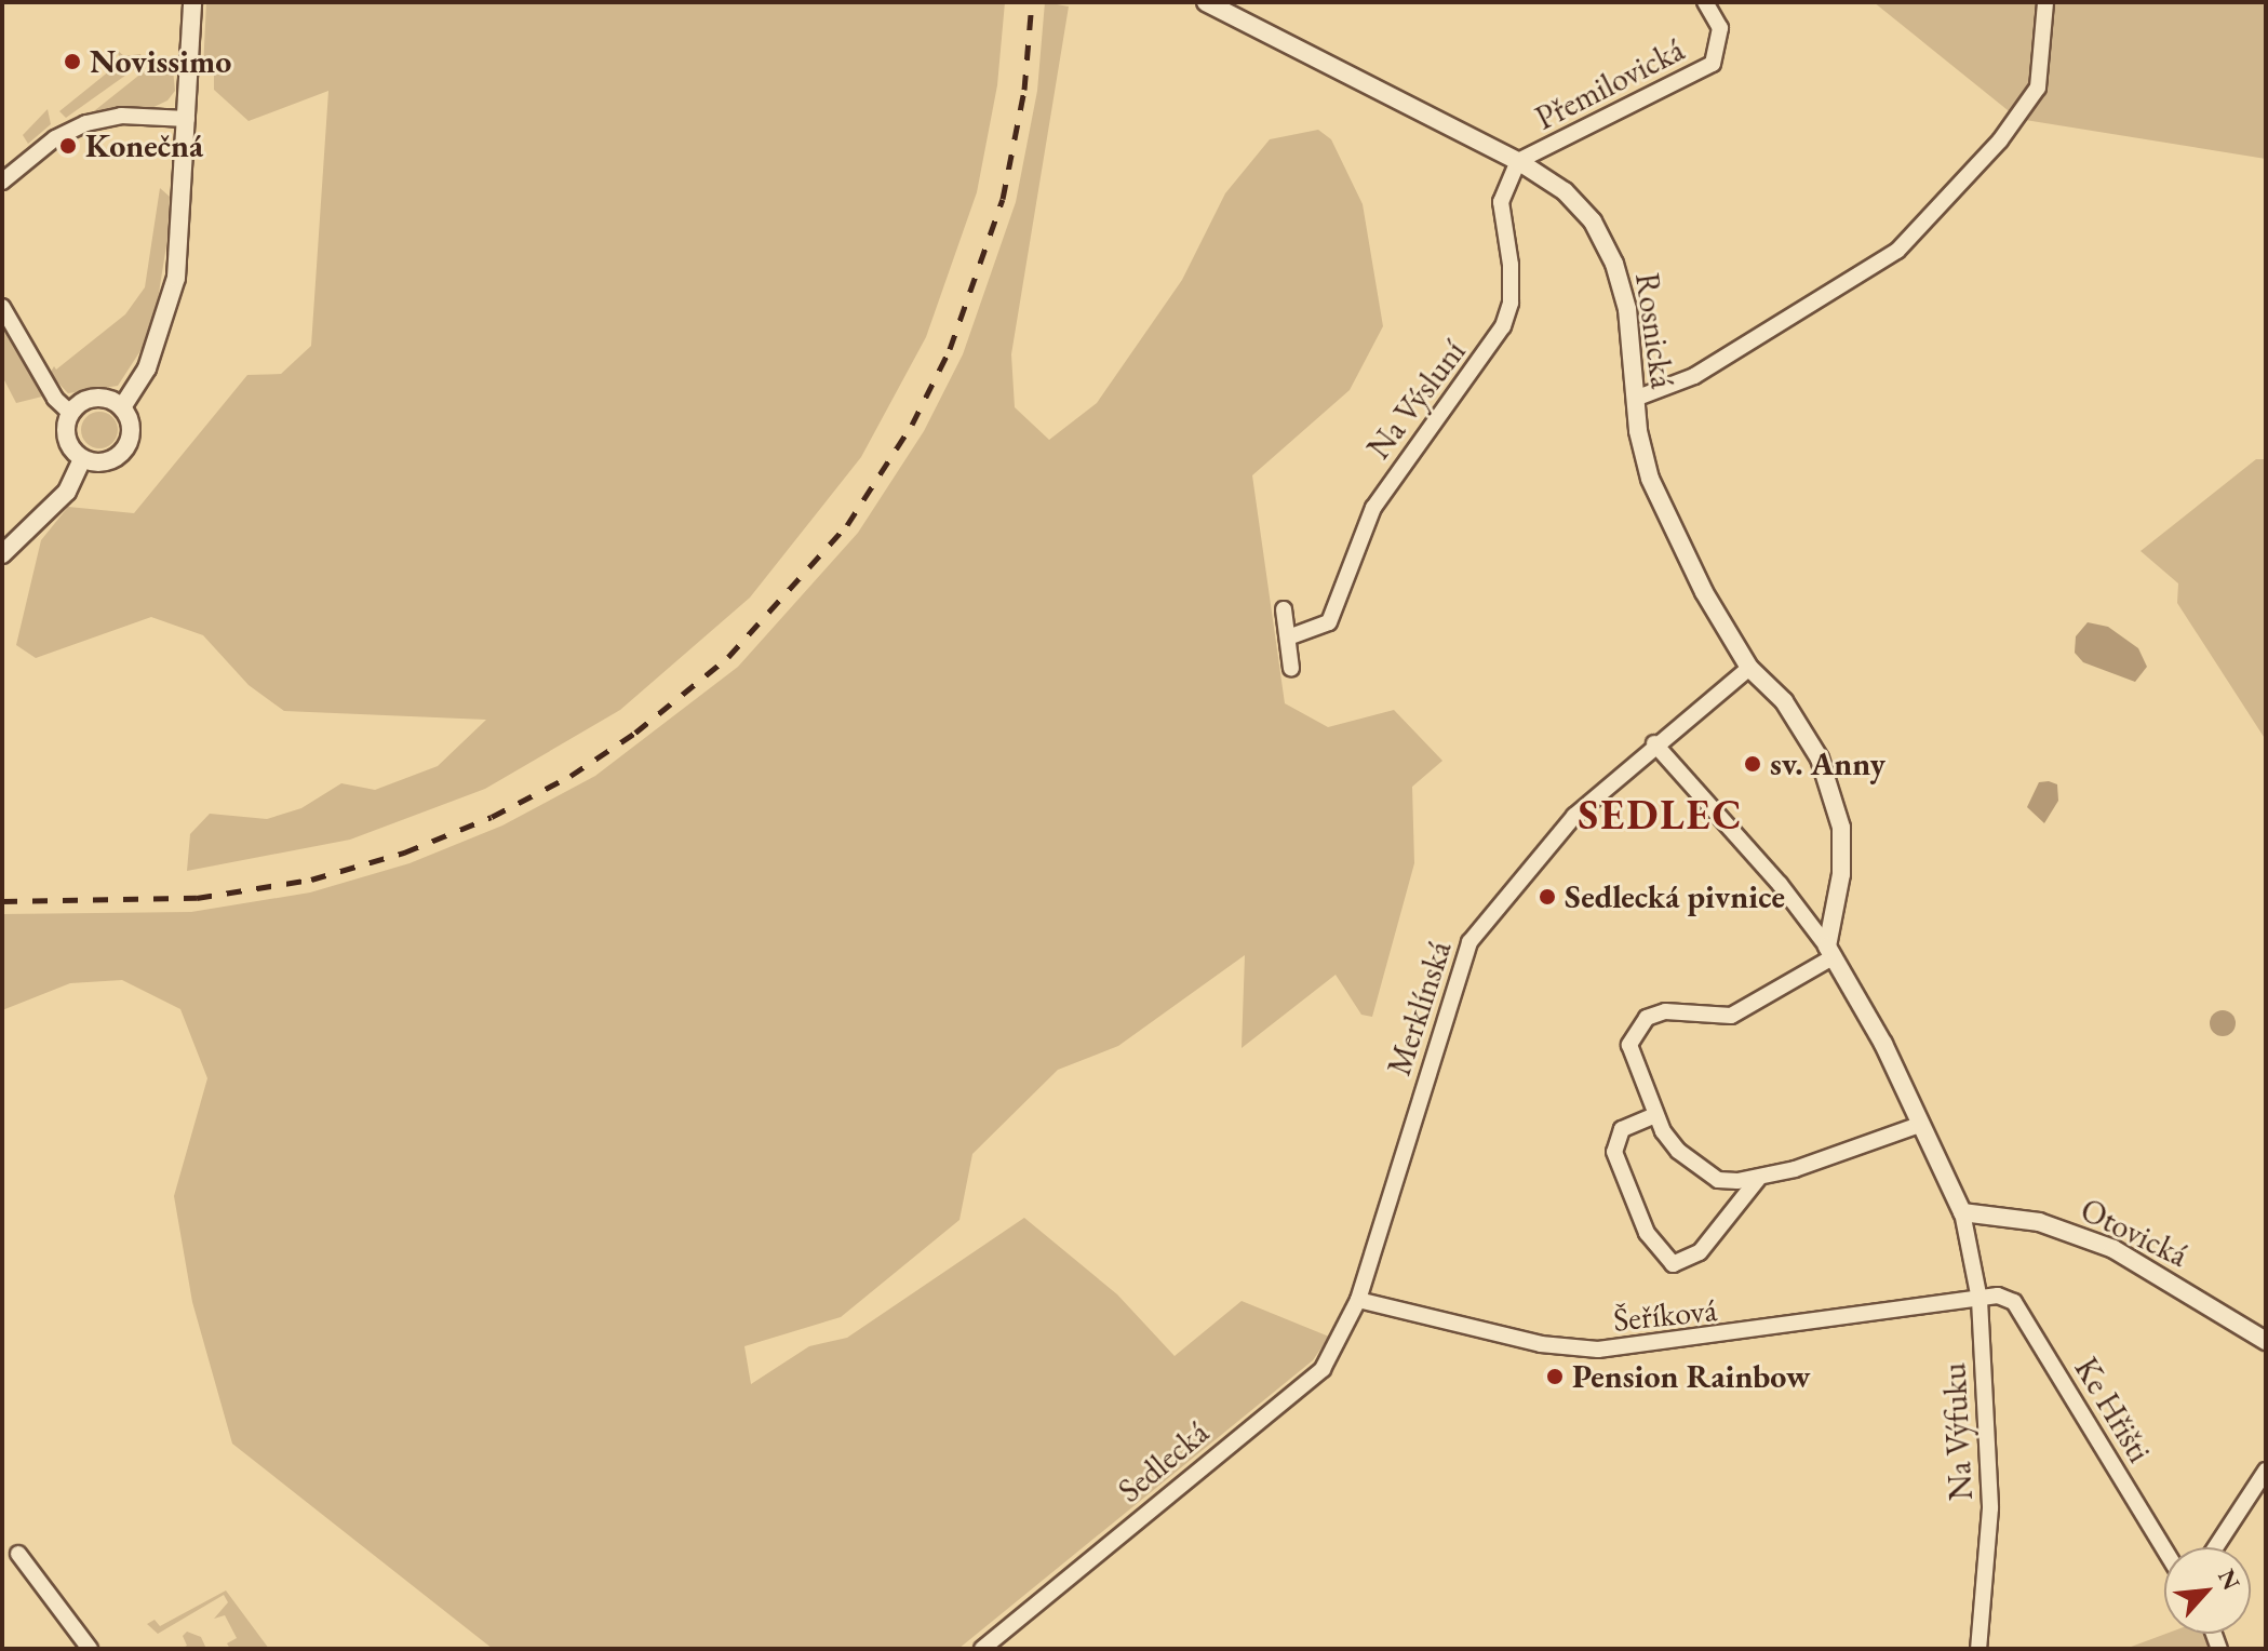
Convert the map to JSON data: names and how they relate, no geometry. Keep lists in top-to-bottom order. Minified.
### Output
{"streets":{"street":["Přemilovická","Rosnická","Na Výsluní","Merklínská","Otovická","Šeříková","Ke Hřišti","Na Výfuku","Sedlecká"]},"crossings":[["Přemilovická","Rosnická"],["Přemilovická","Na Výsluní"],["Rosnická","Na Výsluní"],["Rosnická","Merklínská"],["Merklínská","Šeříková"],["Merklínská","Sedlecká"],["Otovická","Na Výfuku"],["Šeříková","Ke Hřišti"],["Šeříková","Na Výfuku"],["Šeříková","Sedlecká"],["Ke Hřišti","Na Výfuku"]],"districts":["SEDLEC"],"places":["Novissimo","Konečná","sv. Anny","Sedlecká pivnice","Pension Rainbow"],"north":"top right"}
